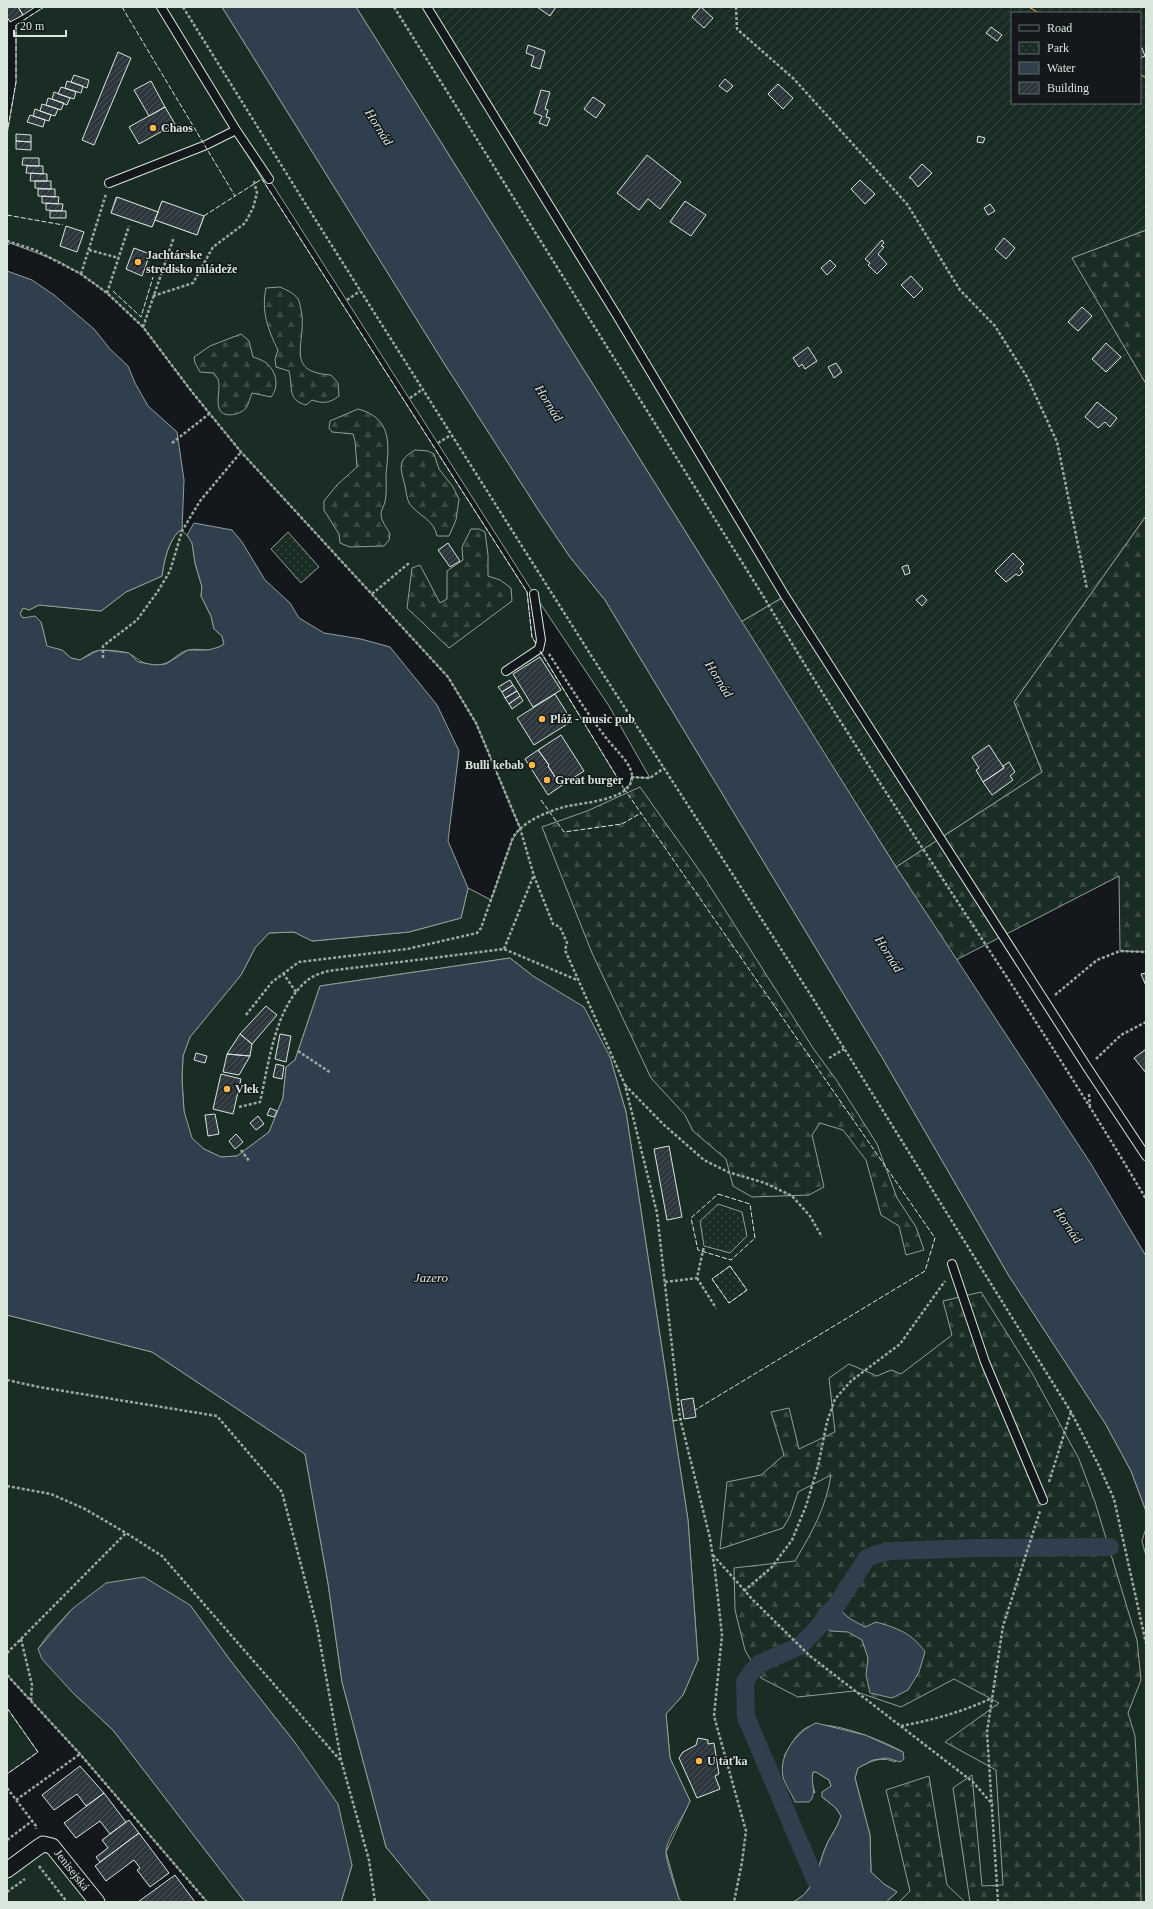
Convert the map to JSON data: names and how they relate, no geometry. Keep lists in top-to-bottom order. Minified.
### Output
{"streets":{"street":["Jenisejská"]},"water":["Hornád","Jazero"],"places":["Chaos","Jachtárske stredisko mládeže","Pláž - music pub","Bulli kebab","Great burger","Vlek","U taťka"],"legend":["Road","Park","Water","Building"],"scale_bar":"20 m"}
